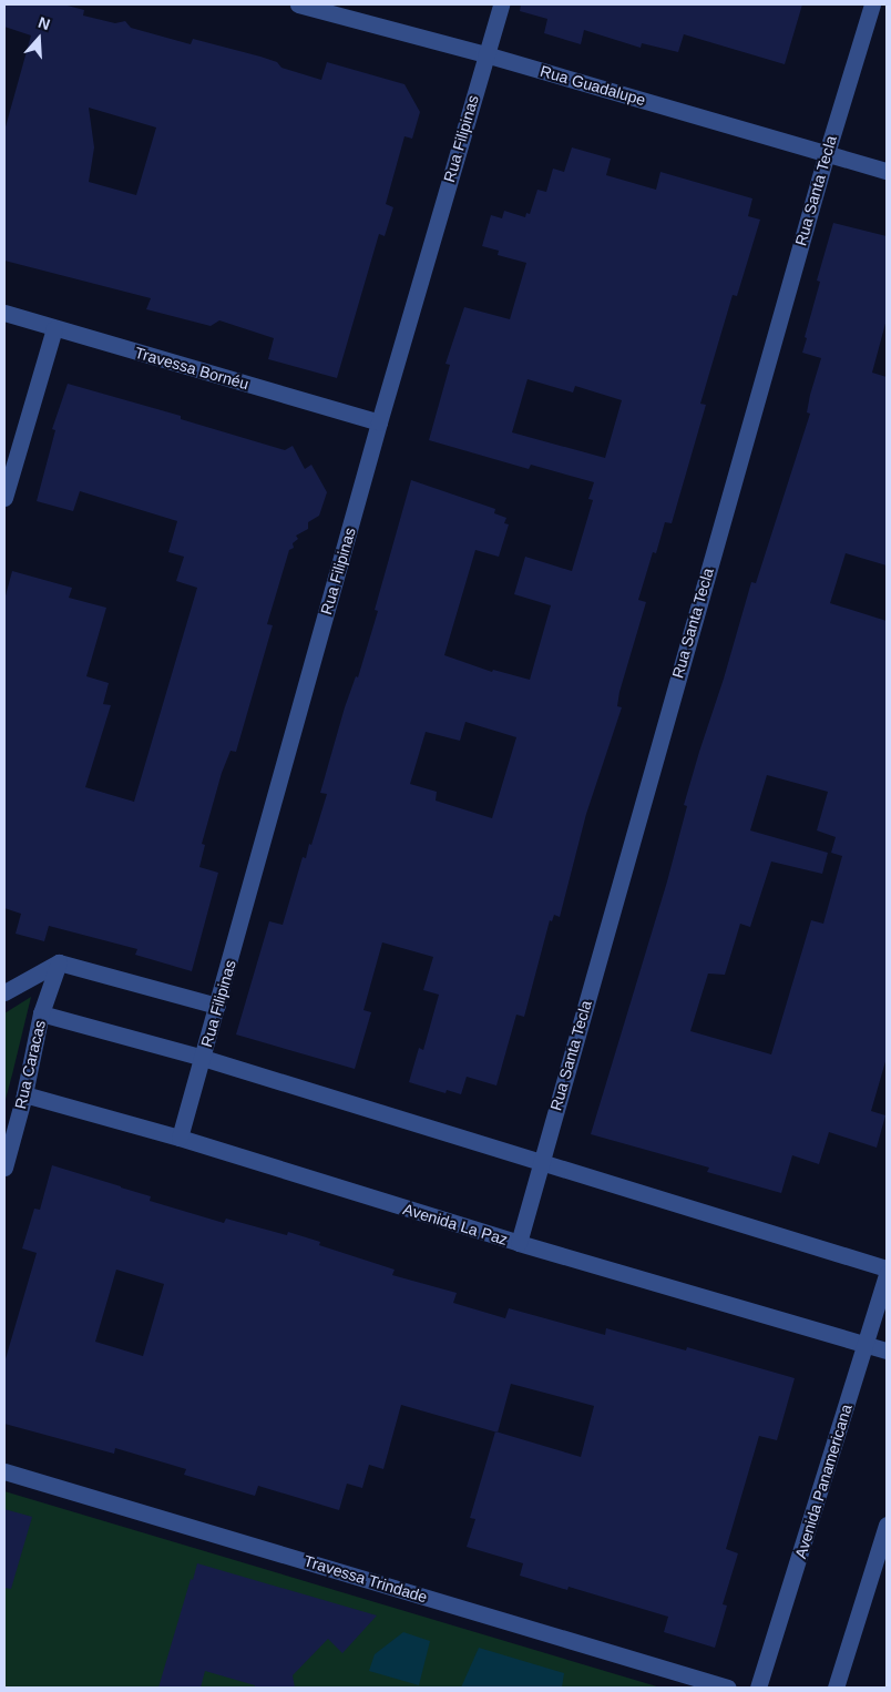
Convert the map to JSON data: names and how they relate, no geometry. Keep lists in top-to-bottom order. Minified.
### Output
{"streets":{"street":["Rua Guadalupe","Rua Filipinas","Rua Santa Tecla","Travessa Bornéu","Rua Caracas","Avenida La Paz","Avenida Panamericana","Travessa Trindade"]},"crossings":[["Rua Guadalupe","Rua Filipinas"],["Rua Guadalupe","Rua Santa Tecla"],["Rua Filipinas","Travessa Bornéu"],["Rua Filipinas","Avenida La Paz"],["Rua Santa Tecla","Avenida La Paz"],["Rua Caracas","Avenida La Paz"],["Avenida La Paz","Avenida Panamericana"]],"north":"top"}
